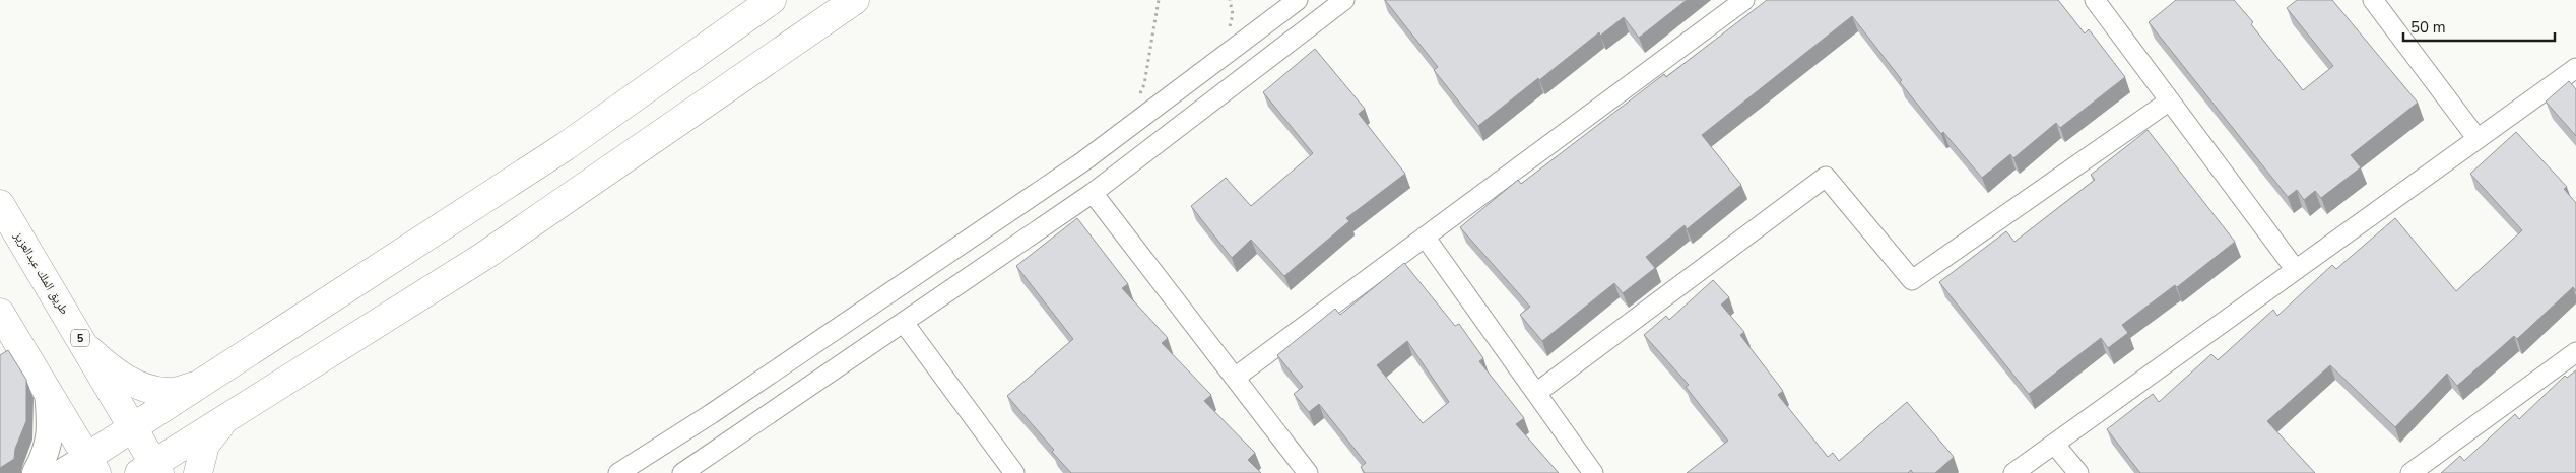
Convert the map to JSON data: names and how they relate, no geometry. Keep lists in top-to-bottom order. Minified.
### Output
{"streets":{"main road":["طريق الملك عبدالعزيز","5"]},"scale_bar":"50 m"}
